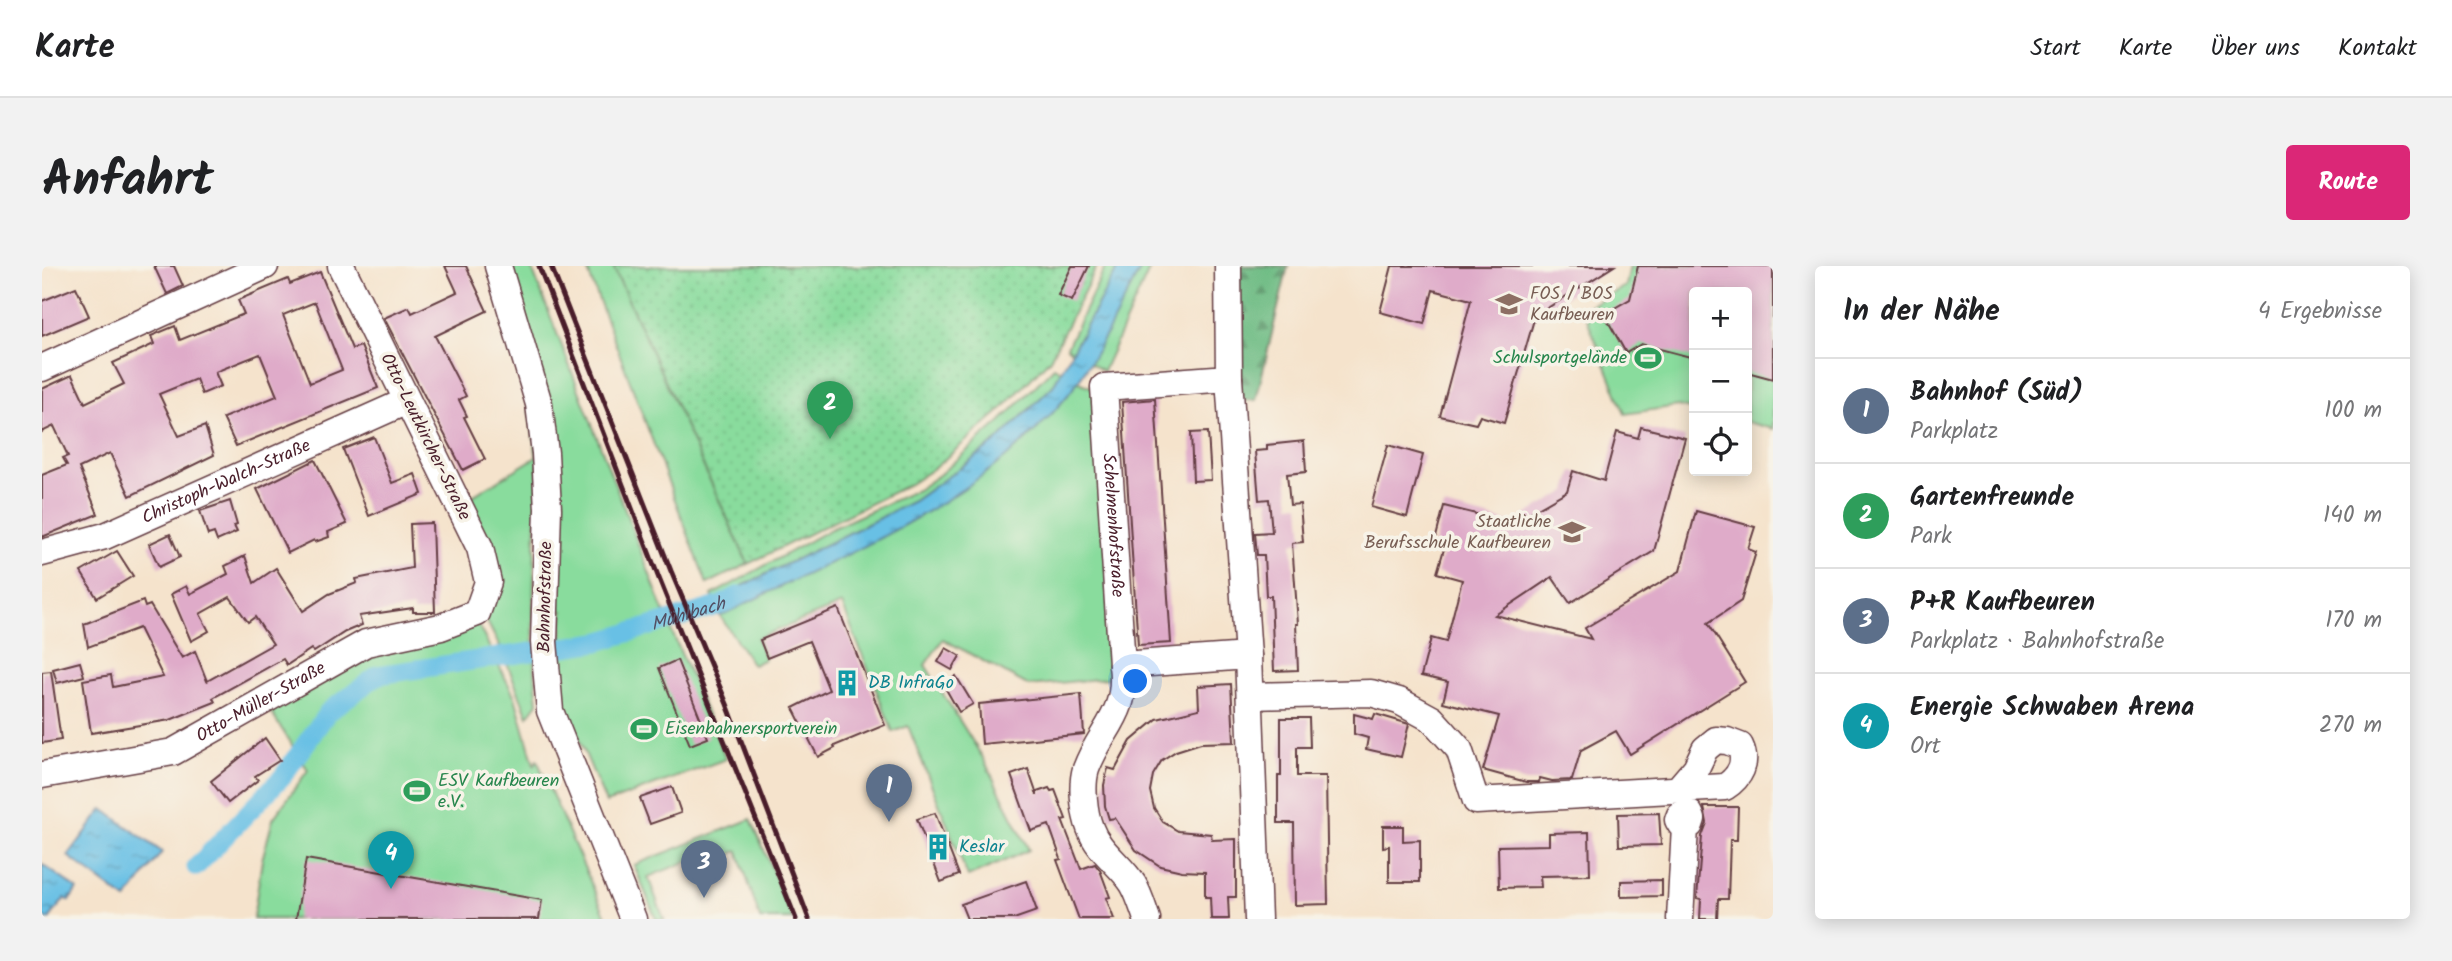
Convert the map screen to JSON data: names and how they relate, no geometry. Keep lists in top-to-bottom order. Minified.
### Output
{"streets":{"street":["Otto-Leutkircher-Straße","Christoph-Walch-Straße","Schelmenhofstraße","Bahnhofstraße","Otto-Müller-Straße"]},"crossings":[["Otto-Leutkircher-Straße","Christoph-Walch-Straße"],["Otto-Leutkircher-Straße","Otto-Müller-Straße"]],"water":["Mühlbach"],"places":{"school or university":["FOS / BOS Kaufbeuren","Staatliche Berufsschule Kaufbeuren"],"sports":["Schulsportgelände","Eisenbahnersportverein","ESV Kaufbeuren e.V."],"building":["DB InfraGo","Keslar"]},"page":{"header":"Karte","nav":["Start","Karte","Über uns","Kontakt"],"title":"Anfahrt","buttons":"Route","heading":["In der Nähe","4 Ergebnisse"],"map_buttons":["+","−"],"list":[{"mark":"1","name":"Bahnhof (Süd)","note":"Parkplatz","value":"100 m"},{"mark":"2","name":"Gartenfreunde","note":"Park","value":"140 m"},{"mark":"3","name":"P+R Kaufbeuren","note":"Parkplatz · Bahnhofstraße","value":"170 m"},{"mark":"4","name":"Energie Schwaben Arena","note":"Ort","value":"270 m"}],"pins":["2","1","4","3"]}}
